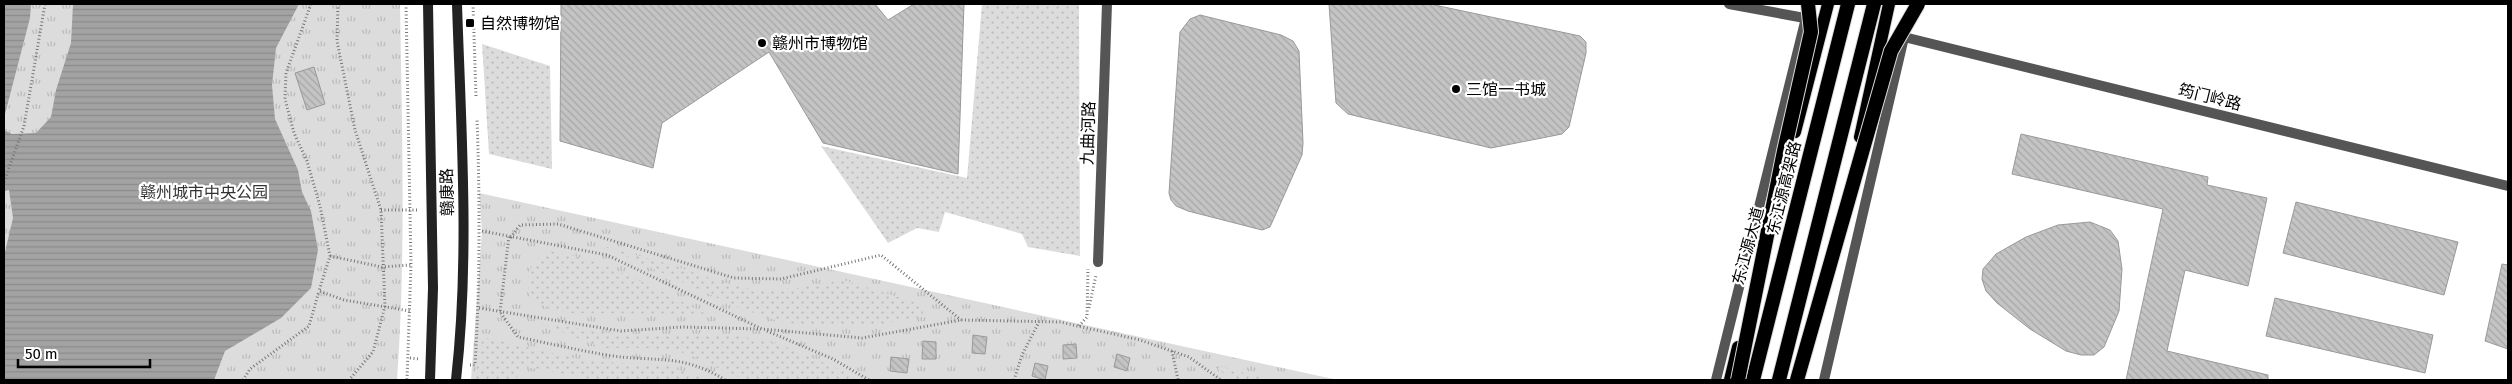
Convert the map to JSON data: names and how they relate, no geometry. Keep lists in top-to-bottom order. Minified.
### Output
{"streets":{"highway":["东江源高架路"],"main road":["赣康路","东江源大道"],"street":["筠门岭路","九曲河路"]},"parks":["赣州城市中央公园"],"places":{"transit":["自然博物馆"],"other":["赣州市博物馆","三馆一书城"]},"scale_bar":"50 m"}
